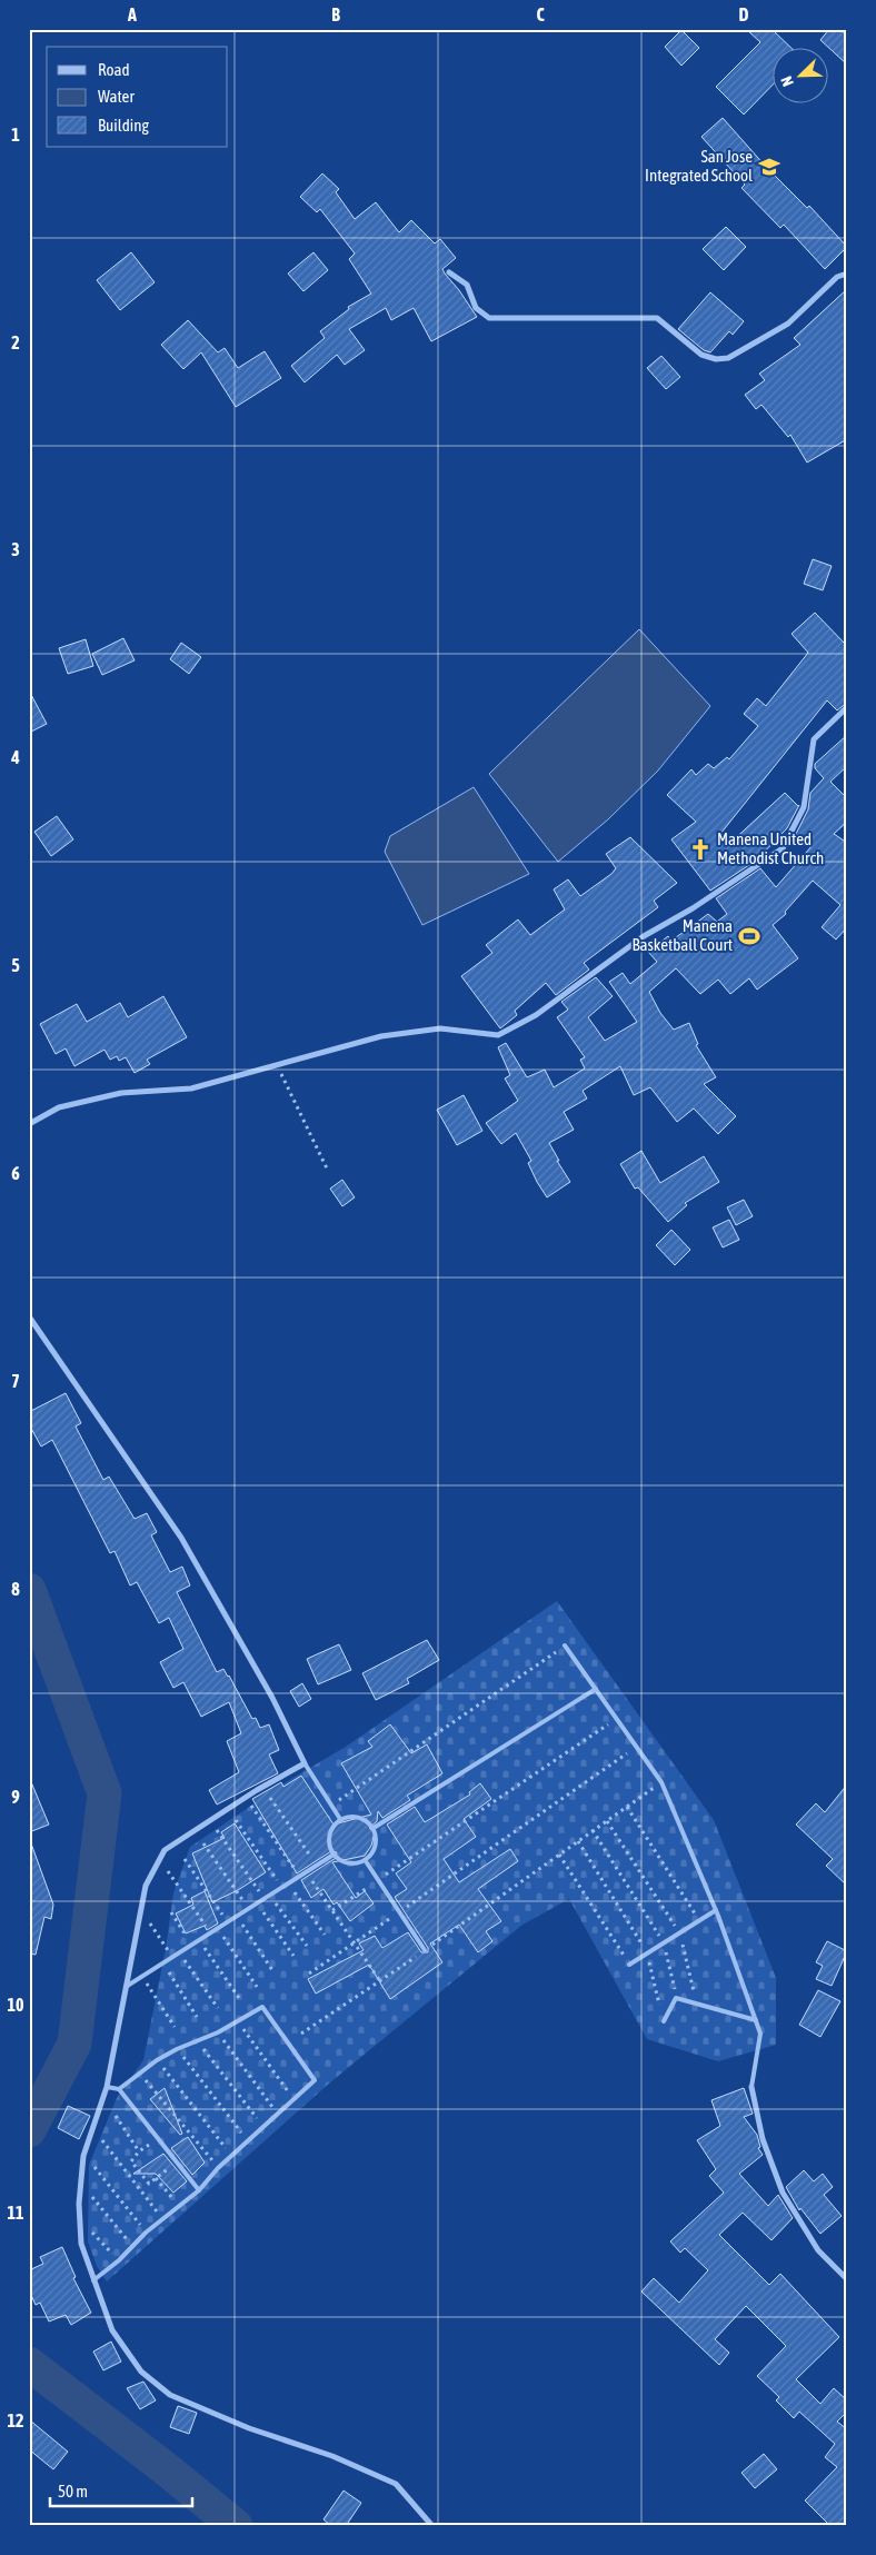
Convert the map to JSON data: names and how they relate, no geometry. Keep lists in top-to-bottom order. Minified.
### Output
{"places":{"school or university":["San Jose Integrated School"],"church":["Manena United Methodist Church"],"sports":["Manena Basketball Court"]},"legend":["Road","Water","Building"],"scale_bar":"50 m","north":"bottom left","grid":{"columns":["A","B","C","D"],"rows":["1","2","3","4","5","6","7","8","9","10","11","12"]}}
